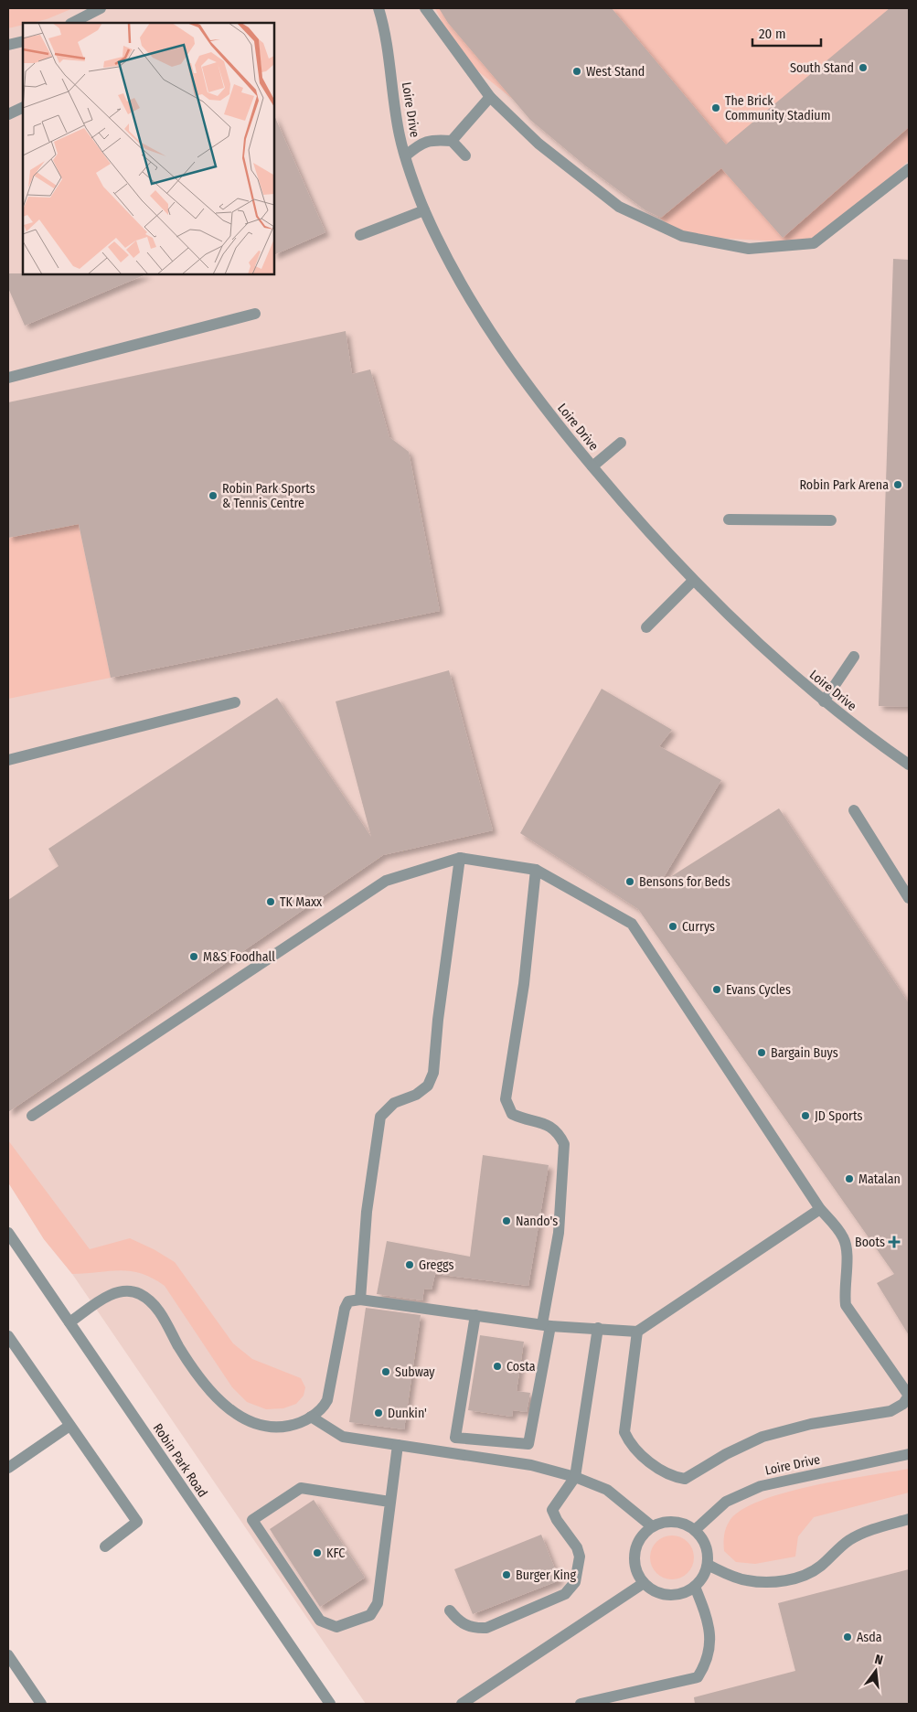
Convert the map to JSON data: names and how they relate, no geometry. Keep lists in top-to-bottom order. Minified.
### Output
{"streets":{"street":["Loire Drive","Robin Park Road"]},"places":{"other":["South Stand","West Stand","The Brick Community Stadium","Robin Park Arena","Robin Park Sports & Tennis Centre","Bensons for Beds","TK Maxx","Currys","M&S Foodhall","Evans Cycles","Bargain Buys","JD Sports","Matalan","Nando's","Greggs","Costa","Subway","Dunkin'","KFC","Burger King","Asda"],"health":["Boots"]},"scale_bar":"20 m","north":"top"}
